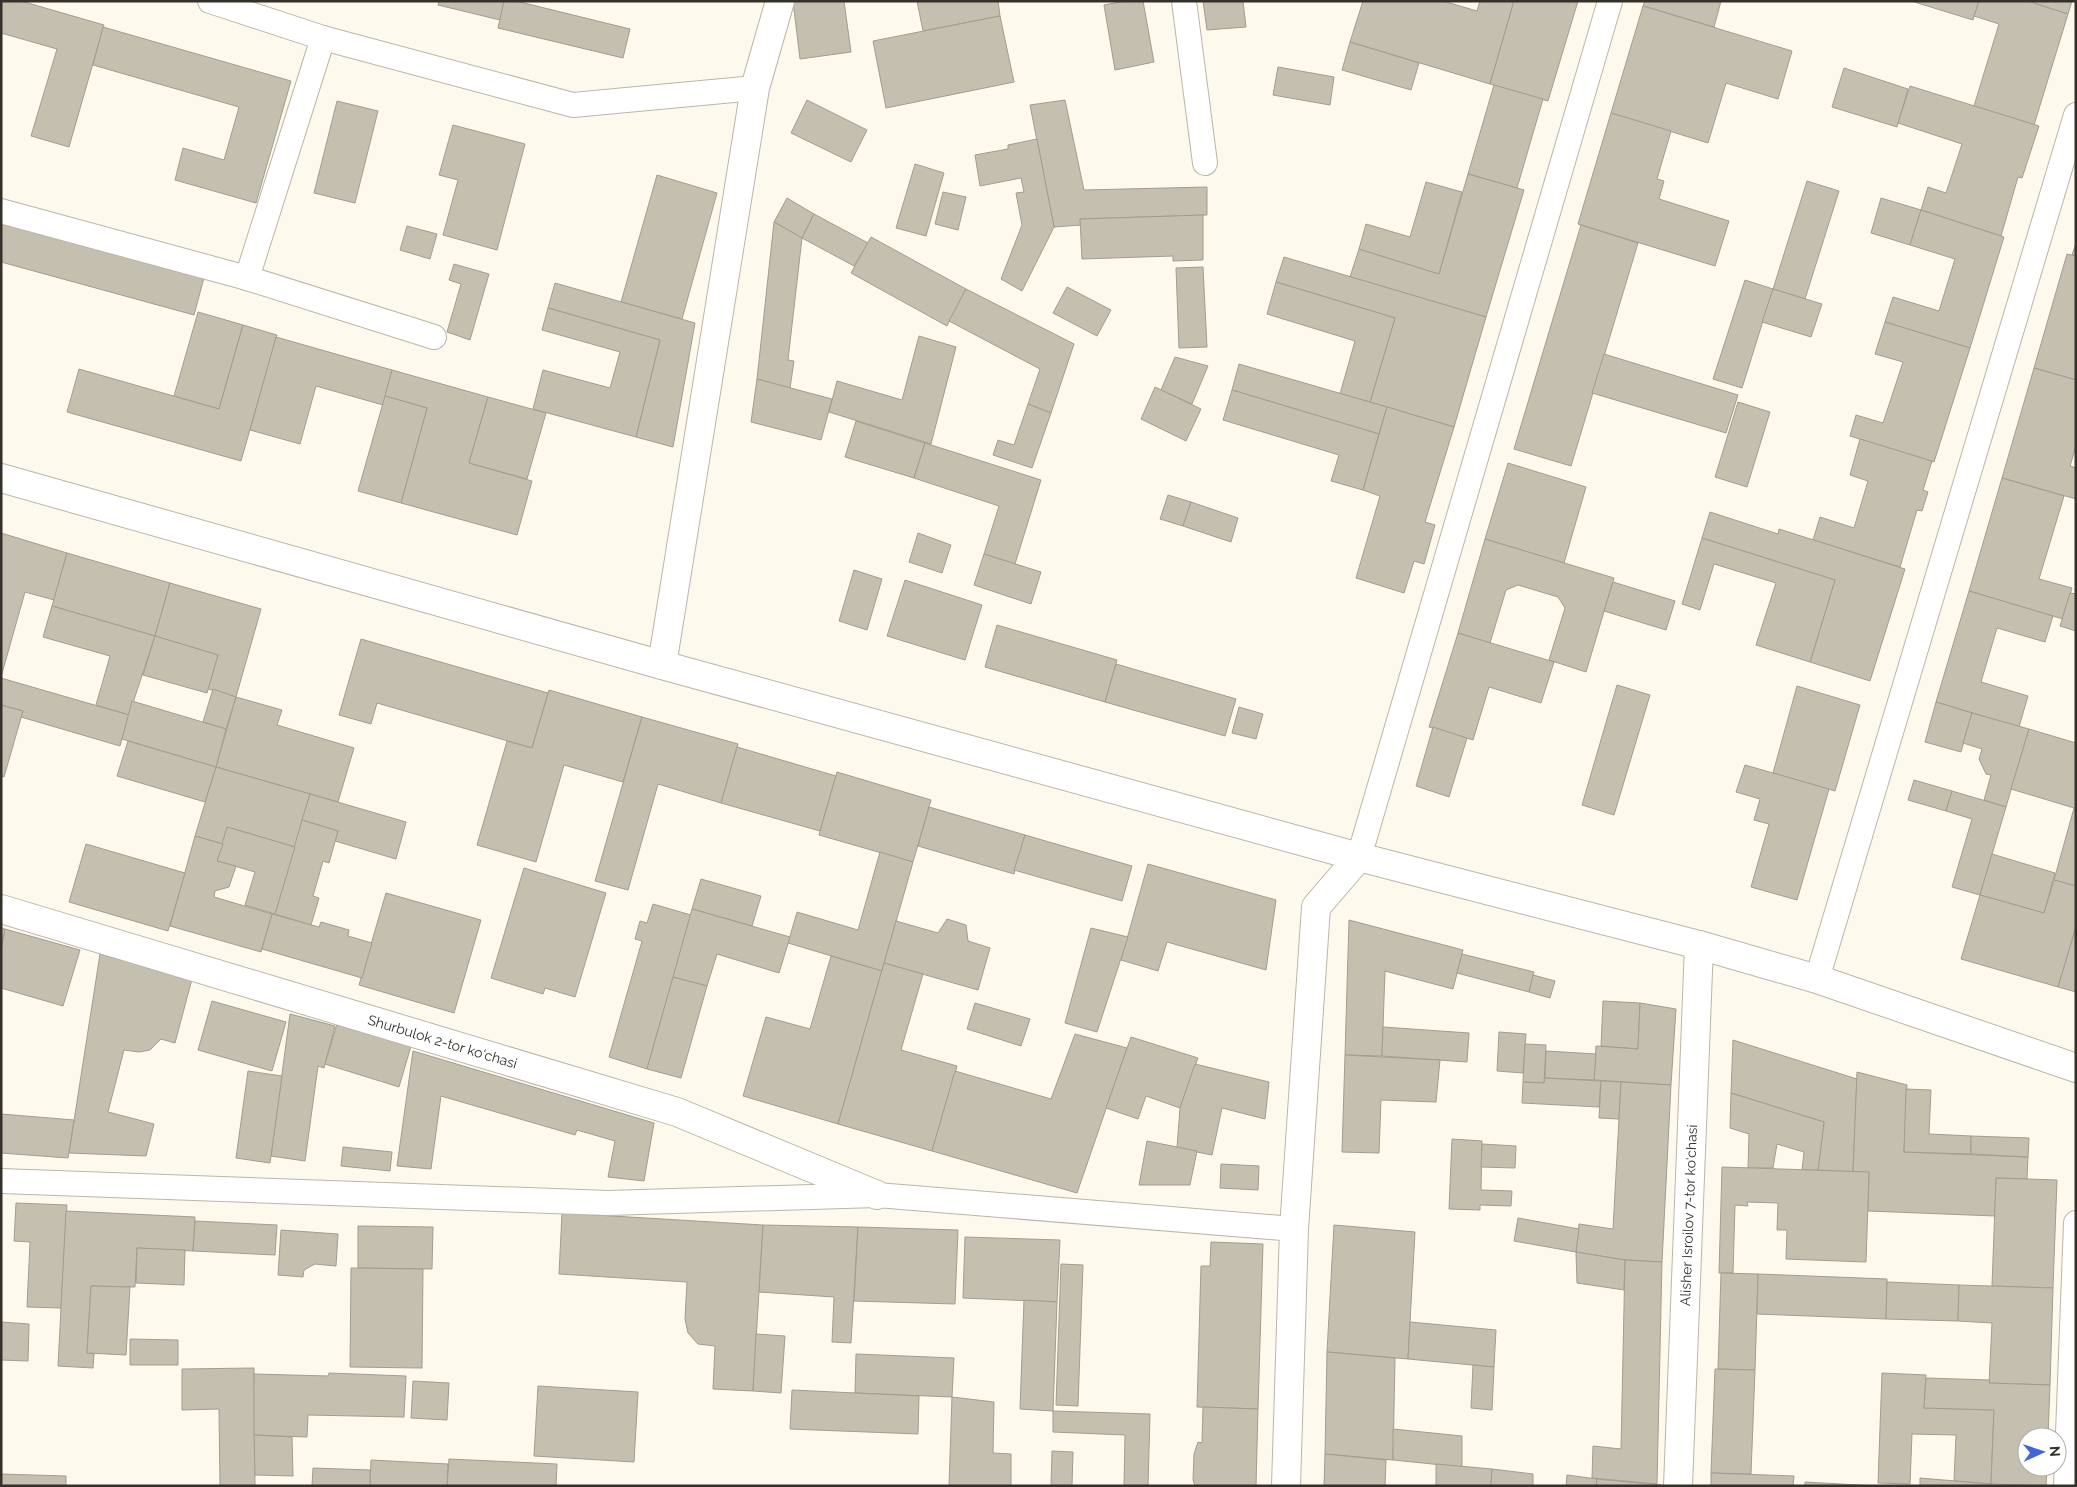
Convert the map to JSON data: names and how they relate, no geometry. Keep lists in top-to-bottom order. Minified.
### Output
{"streets":{"street":["Shurbulok 2-tor ko‘chasi","Alisher Isroilov 7-tor ko‘chasi"]},"north":"right"}
